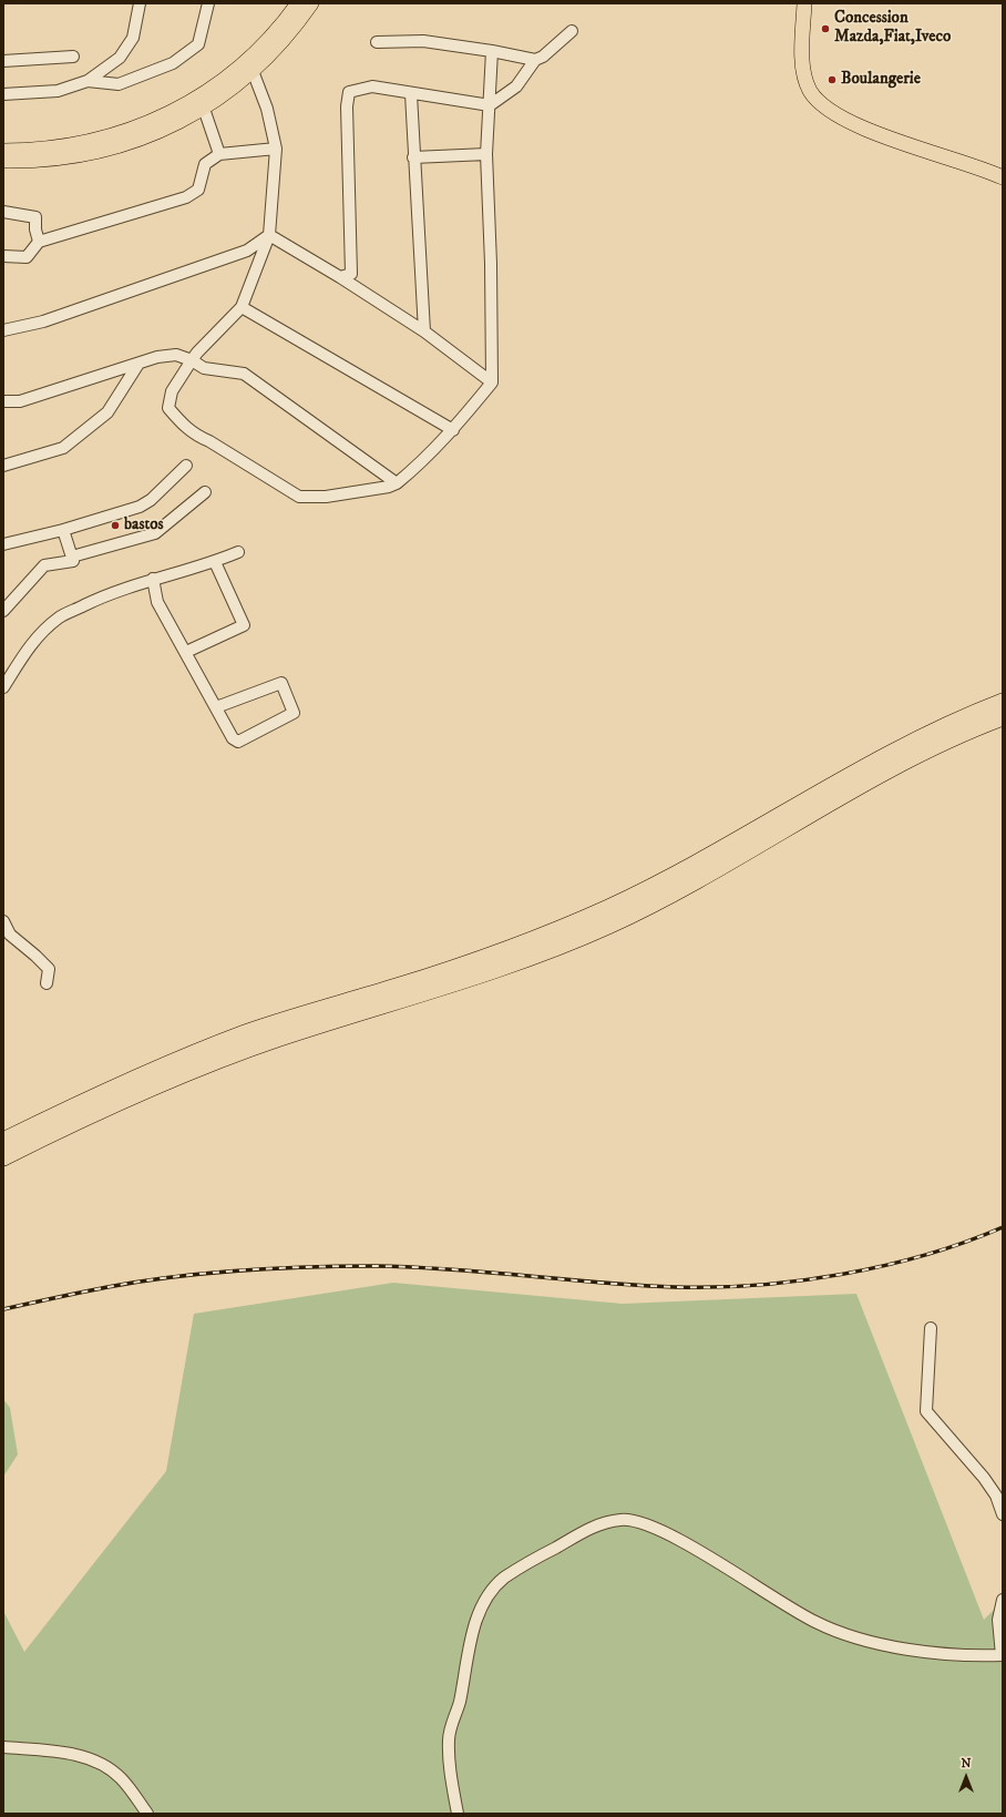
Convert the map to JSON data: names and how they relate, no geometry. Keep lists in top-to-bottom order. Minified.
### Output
{"places":["Concession Mazda,Fiat,Iveco","Boulangerie","bastos"],"north":"top"}
